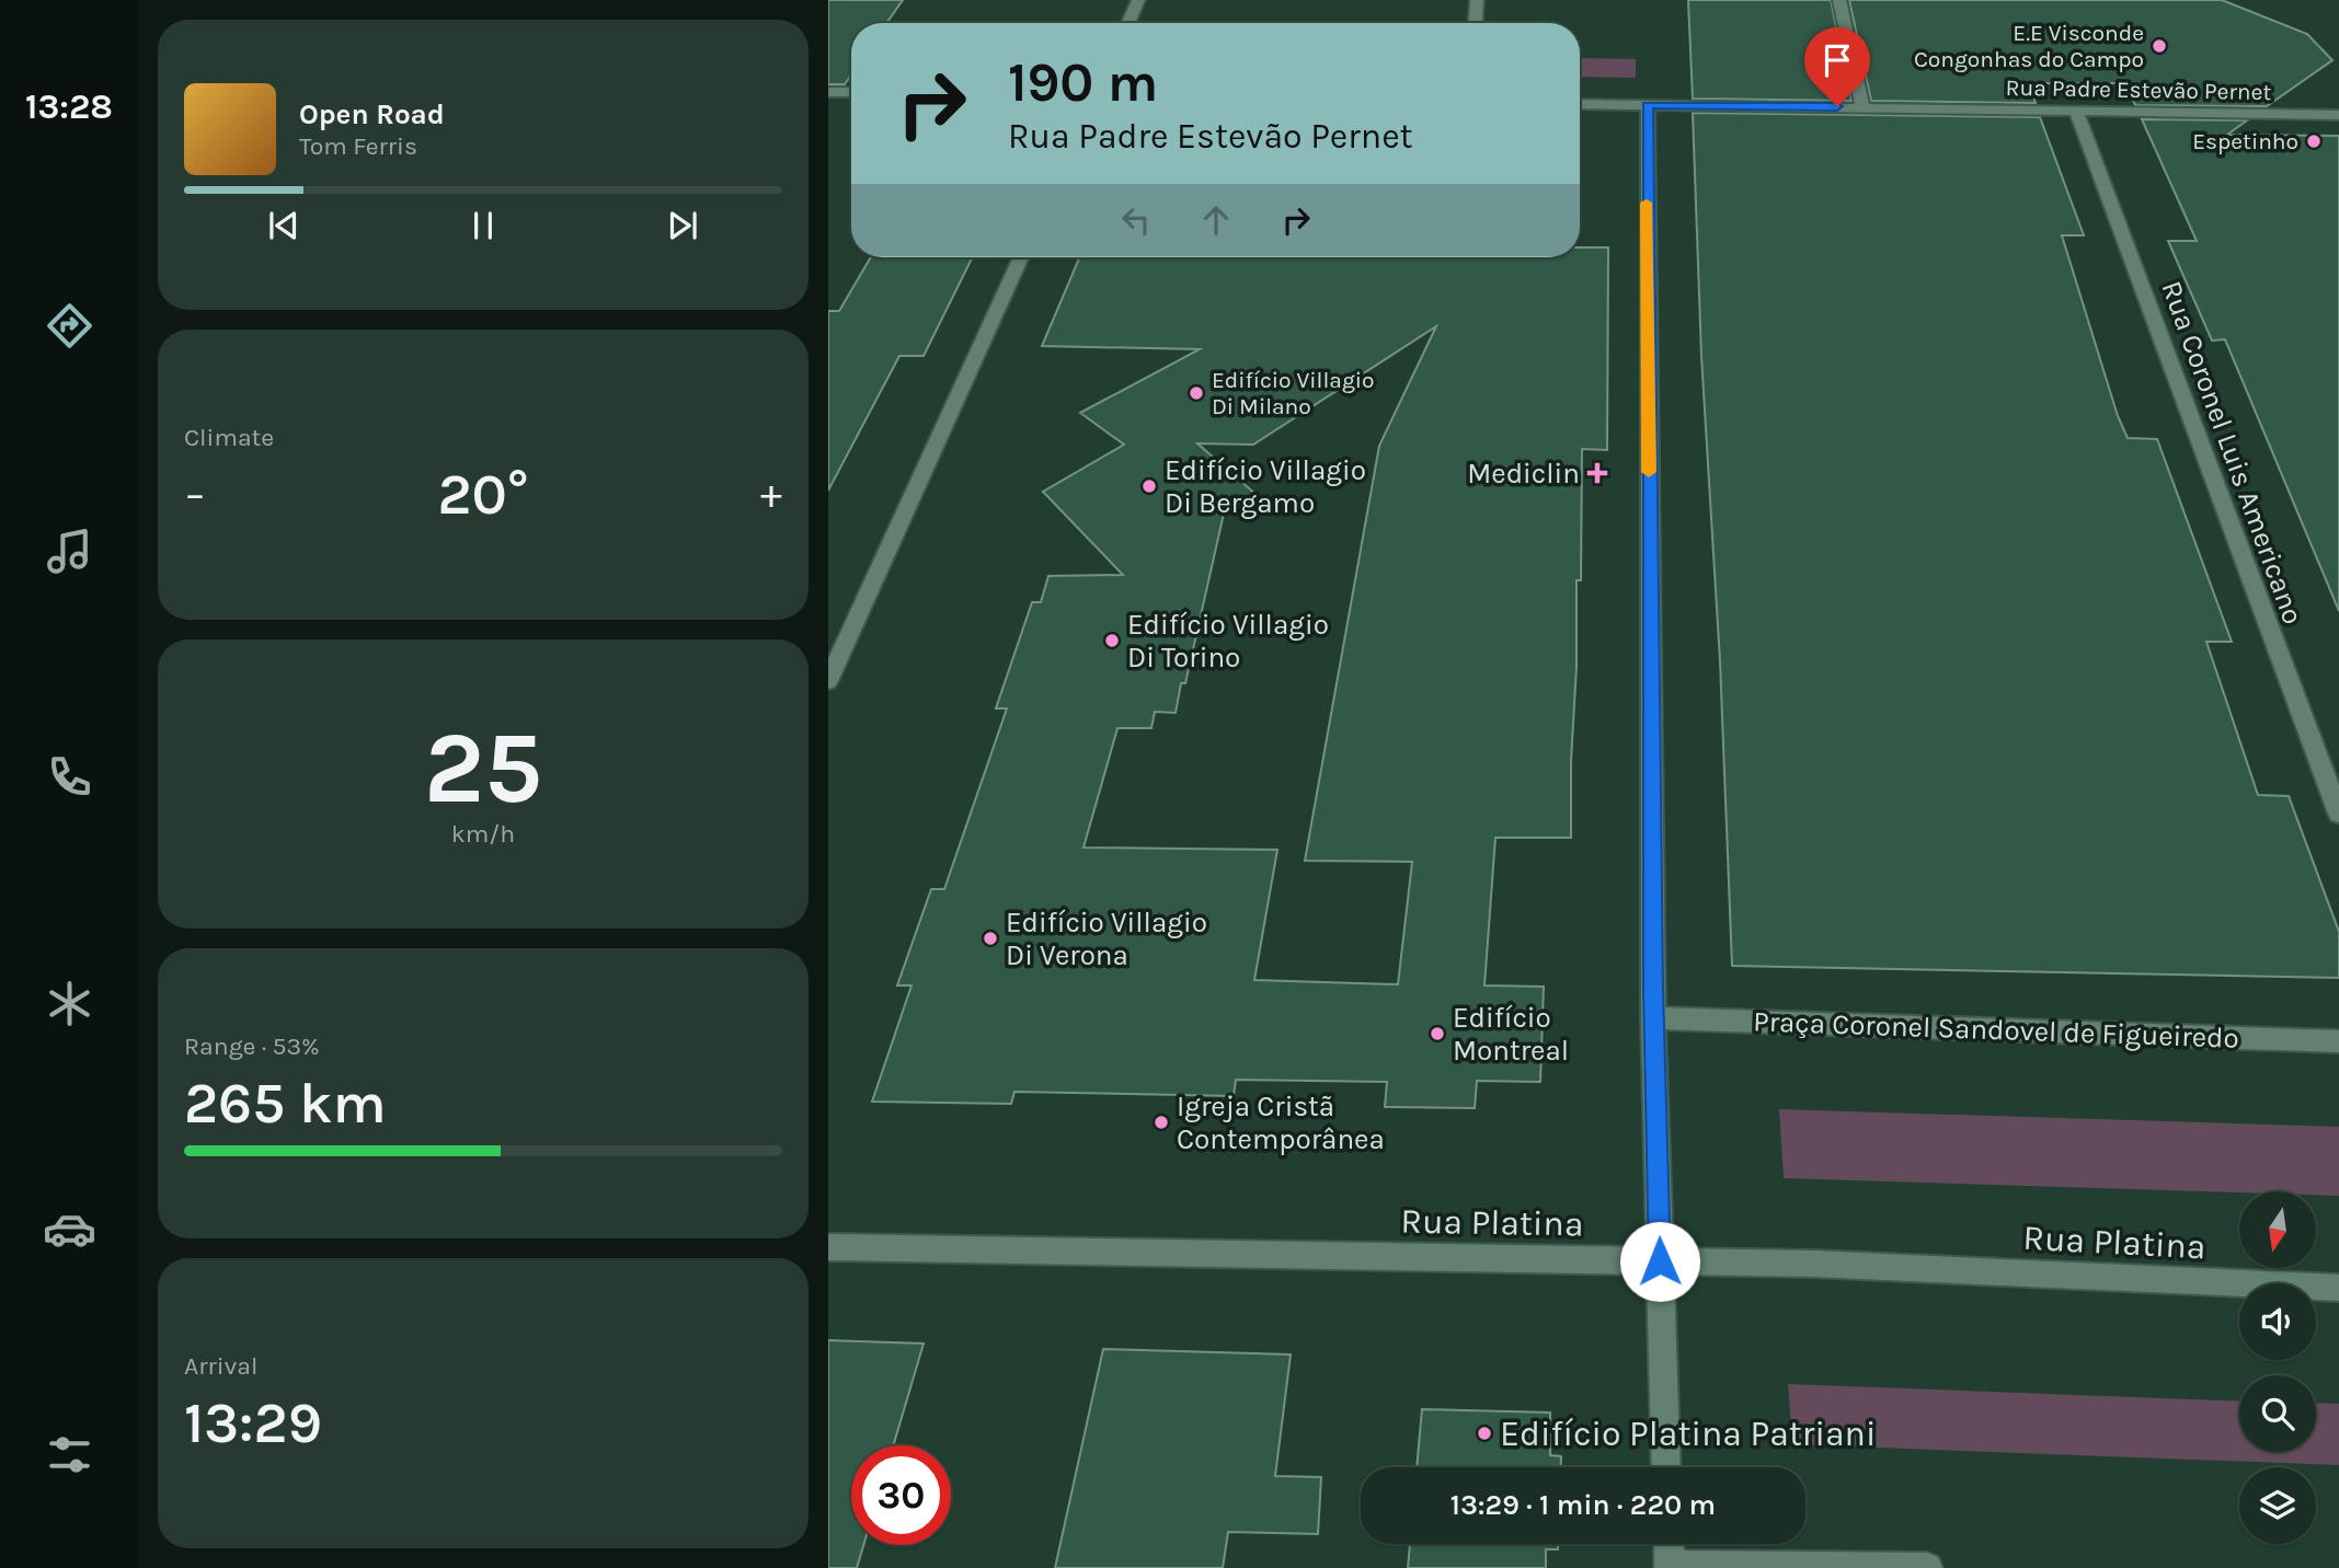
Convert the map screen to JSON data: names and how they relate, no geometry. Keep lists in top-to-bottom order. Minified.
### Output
{"streets":{"street":["Rua Padre Estevão Pernet","Rua Coronel Luis Americano","Praça Coronel Sandovel de Figueiredo","Rua Platina"]},"crossings":[["Rua Padre Estevão Pernet","Rua Coronel Luis Americano"]],"places":{"other":["E.E Visconde Congonhas do Campo","Espetinho","Edifício Villagio Di Milano","Edifício Villagio Di Bergamo","Edifício Villagio Di Torino","Edifício Villagio Di Verona","Edifício Montreal","Igreja Cristã Contemporânea","Edifício Platina Patriani"],"health":["Mediclin"]},"north":"bottom","page":{"tabs":"13:28","turn":["190 m","Rua Padre Estevão Pernet"],"song":["Open Road","Tom Ferris"],"tile":["Climate",["25","km/h"],["Range · 53%","265 km"],["Arrival","13:29"]],"heat":["−","20°","+"],"limit":"30","trip":"13:29 · 1 min · 220 m"}}
